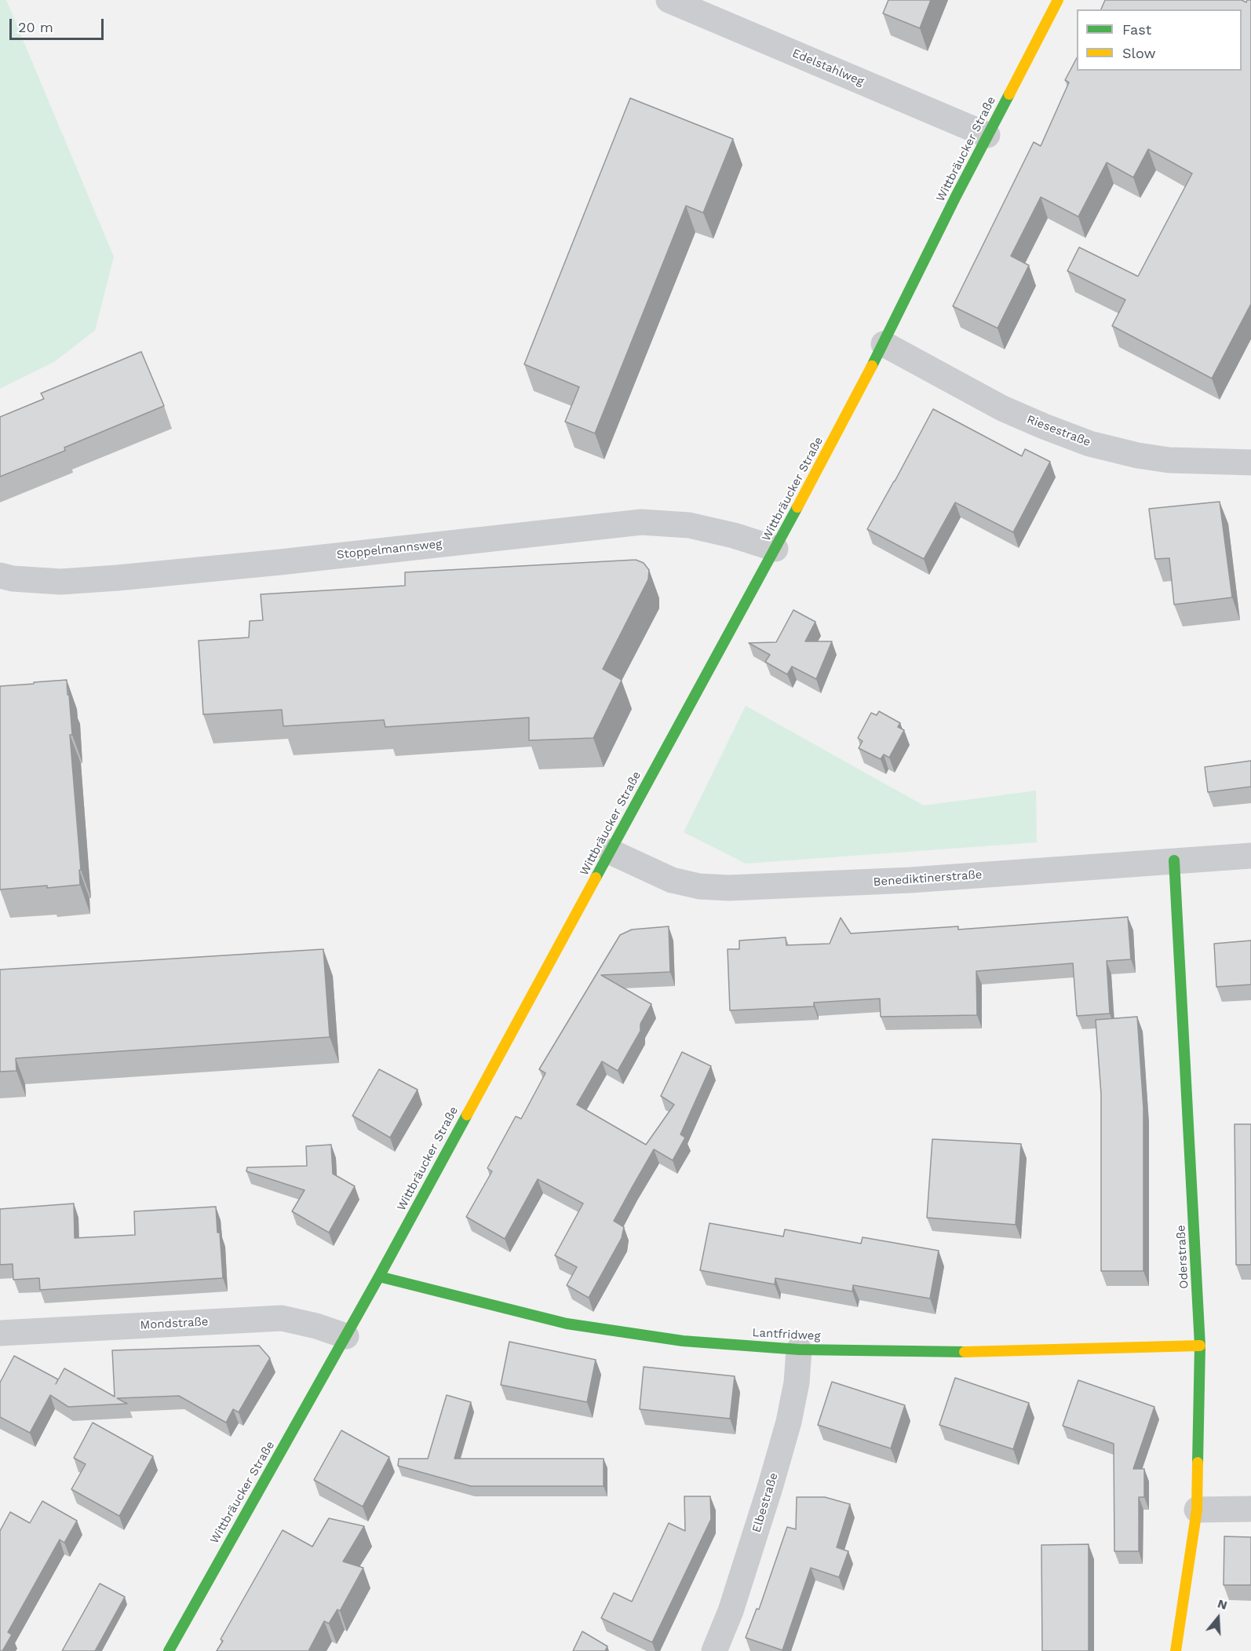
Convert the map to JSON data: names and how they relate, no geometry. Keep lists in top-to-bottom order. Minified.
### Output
{"streets":{"main road":["Wittbräucker Straße","Oderstraße","Lantfridweg"],"street":["Edelstahlweg","Riesestraße","Stoppelmannsweg","Benediktinerstraße","Mondstraße","Elbestraße"]},"crossings":[["Edelstahlweg","Wittbräucker Straße"],["Wittbräucker Straße","Riesestraße"],["Wittbräucker Straße","Stoppelmannsweg"],["Wittbräucker Straße","Benediktinerstraße"],["Wittbräucker Straße","Mondstraße"],["Wittbräucker Straße","Lantfridweg"],["Benediktinerstraße","Oderstraße"],["Oderstraße","Lantfridweg"],["Lantfridweg","Elbestraße"]],"legend":["Fast","Slow"],"scale_bar":"20 m","north":"top"}
